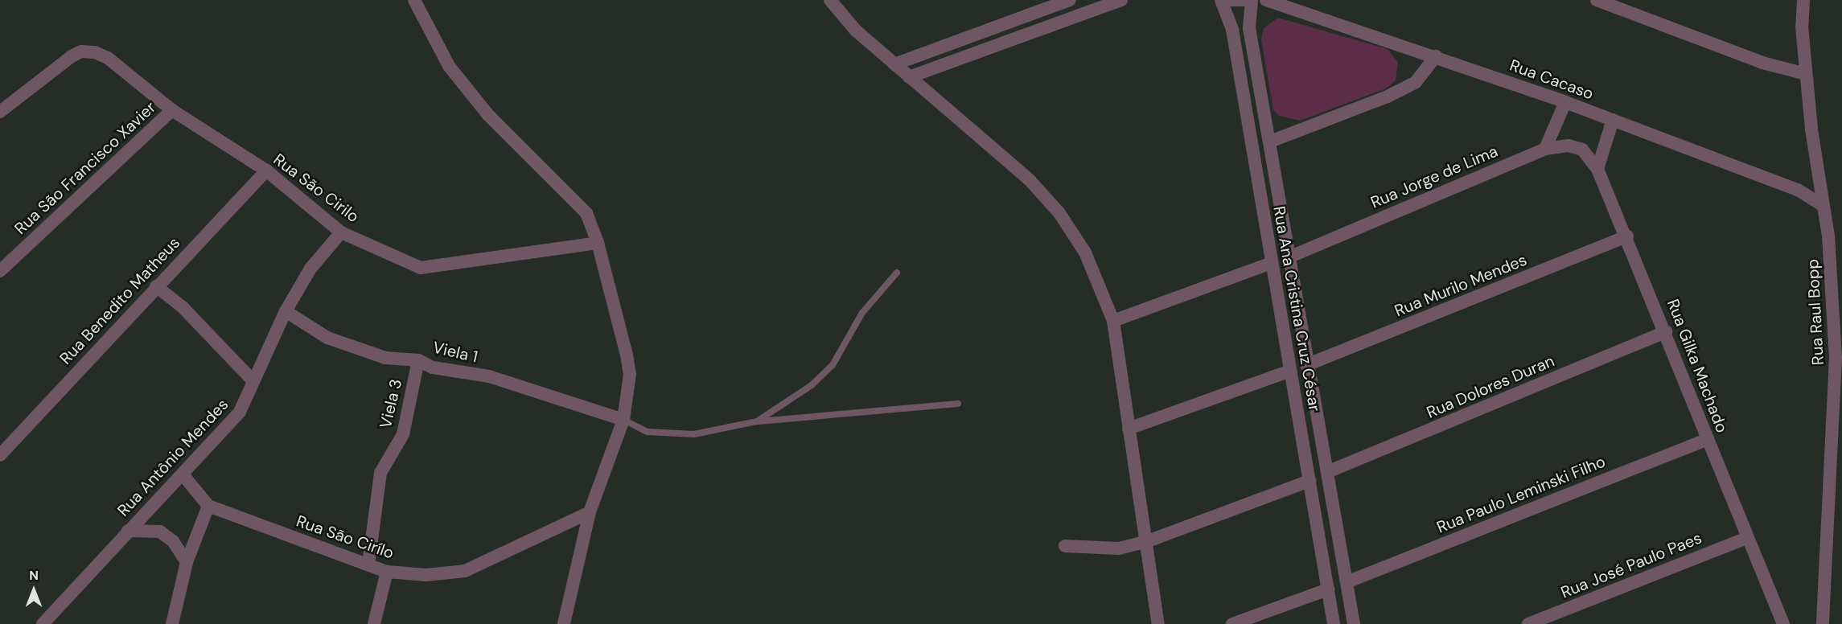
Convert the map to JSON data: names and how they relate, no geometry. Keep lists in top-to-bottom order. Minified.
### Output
{"streets":{"street":["Rua Cacaso","Rua São Francisco Xavier","Rua Jorge de Lima","Rua São Cirilo","Rua Murilo Mendes","Rua Benedito Matheus","Rua Ana Cristina Cruz César","Rua Raul Bopp","Viela 1","Rua Gilka Machado","Rua Dolores Duran","Viela 3","Rua Antônio Mendes","Rua Paulo Leminski Filho","Rua São Cirílo","Rua José Paulo Paes"]},"crossings":[["Rua Cacaso","Rua Raul Bopp"],["Rua São Francisco Xavier","Rua São Cirilo"],["Rua Jorge de Lima","Rua Ana Cristina Cruz César"],["Rua Jorge de Lima","Rua Gilka Machado"],["Rua São Cirilo","Rua Benedito Matheus"],["Rua São Cirilo","Rua Antônio Mendes"],["Rua Murilo Mendes","Rua Ana Cristina Cruz César"],["Rua Murilo Mendes","Rua Gilka Machado"],["Rua Ana Cristina Cruz César","Rua Dolores Duran"],["Rua Ana Cristina Cruz César","Rua Paulo Leminski Filho"],["Viela 1","Viela 3"],["Viela 1","Rua Antônio Mendes"],["Rua Gilka Machado","Rua Dolores Duran"],["Rua Gilka Machado","Rua Paulo Leminski Filho"],["Rua Gilka Machado","Rua José Paulo Paes"],["Viela 3","Rua São Cirílo"]],"north":"top"}
